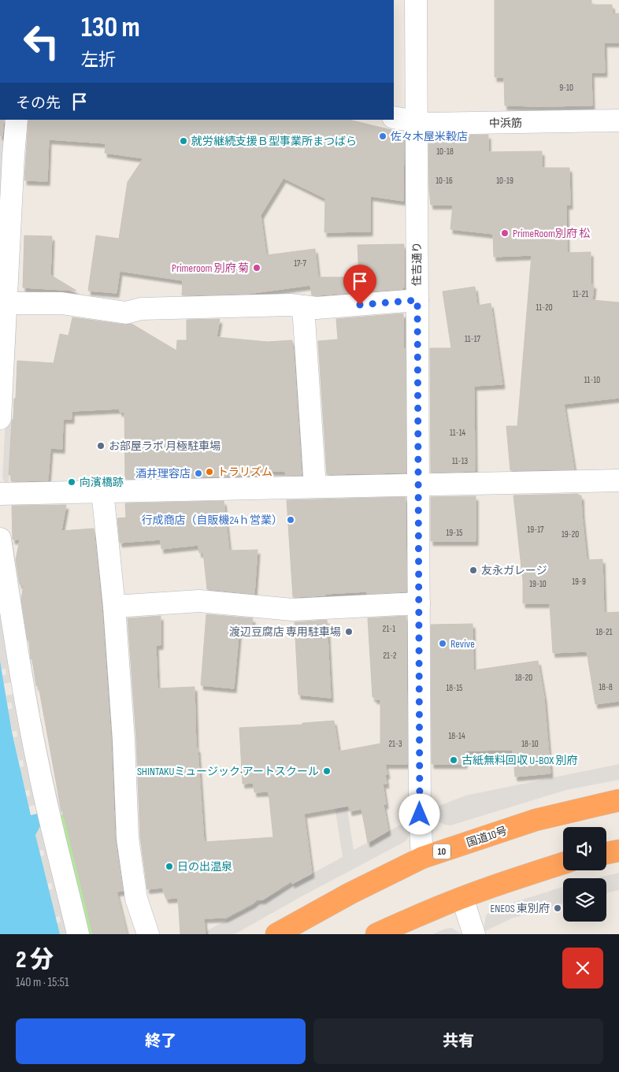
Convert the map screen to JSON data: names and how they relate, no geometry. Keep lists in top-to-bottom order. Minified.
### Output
{"streets":{"highway":["国道10号","10"],"street":["中浜筋","住吉通り"]},"crossings":[["中浜筋","住吉通り"],["住吉通り","国道10号"]],"places":["佐々木屋米穀店","就労継続支援Ｂ型事業所まつばら","PrimeRoom別府 松","Primeroom 別府 菊","お部屋ラボ 月極駐車場","トラリズム","酒井理容店","向濱橋跡","行成商店（自販機24ｈ営業）","友永ガレージ","渡辺豆腐店 専用駐車場","Revive","古紙無料回収 U-BOX 別府","SHINTAKUミュージック·アートスクール","日の出温泉","ENEOS 東別府"],"house_numbers":["9-10","10-18","10-16","10-19","17-7","11-21","11-20","11-17","11-10","11-14","11-13","19-17","19-15","19-20","19-9","19-10","21-1","18-21","21-2","18-20","18-8","18-15","18-14","21-3","18-10"],"page":{"turn":["130 m","左折"],"then":"その先","heading":["2 分","140 m · 15:51"],"buttons":["終了","共有"]}}
